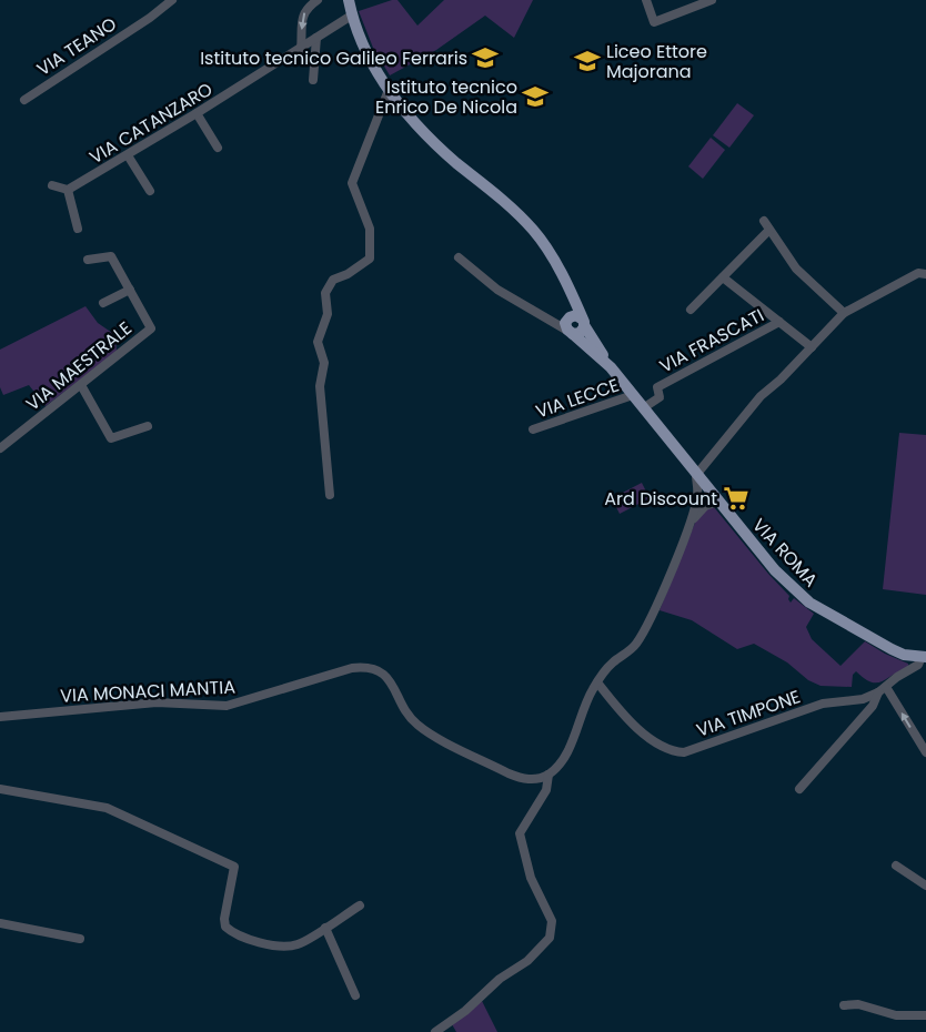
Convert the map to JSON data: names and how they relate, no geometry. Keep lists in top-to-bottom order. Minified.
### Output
{"streets":{"main road":["VIA ROMA"],"street":["VIA TEANO","VIA CATANZARO","VIA FRASCATI","VIA MAESTRALE","VIA LECCE","VIA MONACI MANTIA","VIA TIMPONE"]},"crossings":[["VIA FRASCATI","VIA ROMA"],["VIA LECCE","VIA ROMA"],["VIA ROMA","VIA TIMPONE"]],"places":{"school or university":["Istituto tecnico Galileo Ferraris","Liceo Ettore Majorana","Istituto tecnico Enrico De Nicola"],"supermarket":["Ard Discount"]}}
